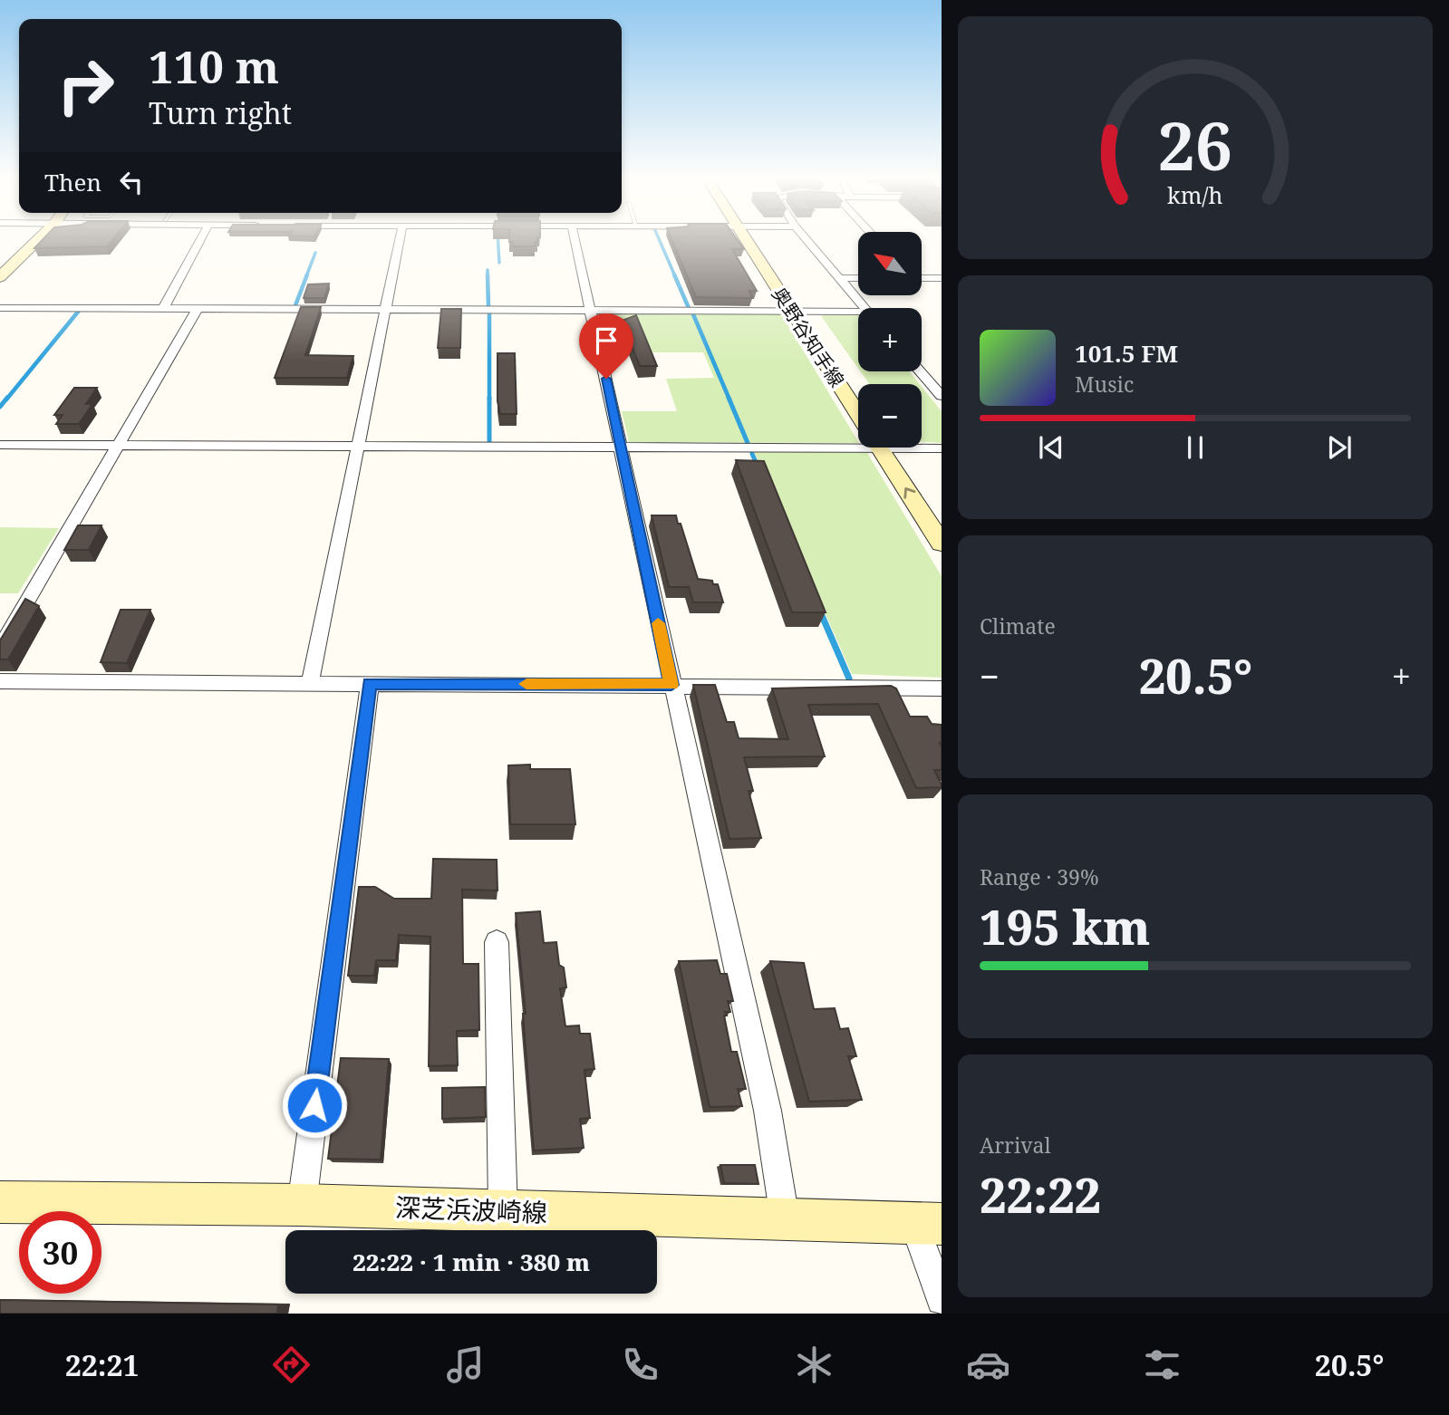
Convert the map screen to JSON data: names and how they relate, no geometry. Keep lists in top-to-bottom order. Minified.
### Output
{"streets":{"main road":["奥野谷知手線","深芝浜波崎線"]},"north":"top left","page":{"turn":["110 m","Turn right"],"then":"Then","map_buttons":["+","−"],"song":["101.5 FM","Music"],"tile":["Climate",["Range · 39%","195 km"],["Arrival","22:22"]],"heat":["−","20.5°","+"],"limit":"30","trip":"22:22 · 1 min · 380 m","tabs":["22:21","20.5°"],"gauge":["26","km/h"]}}
